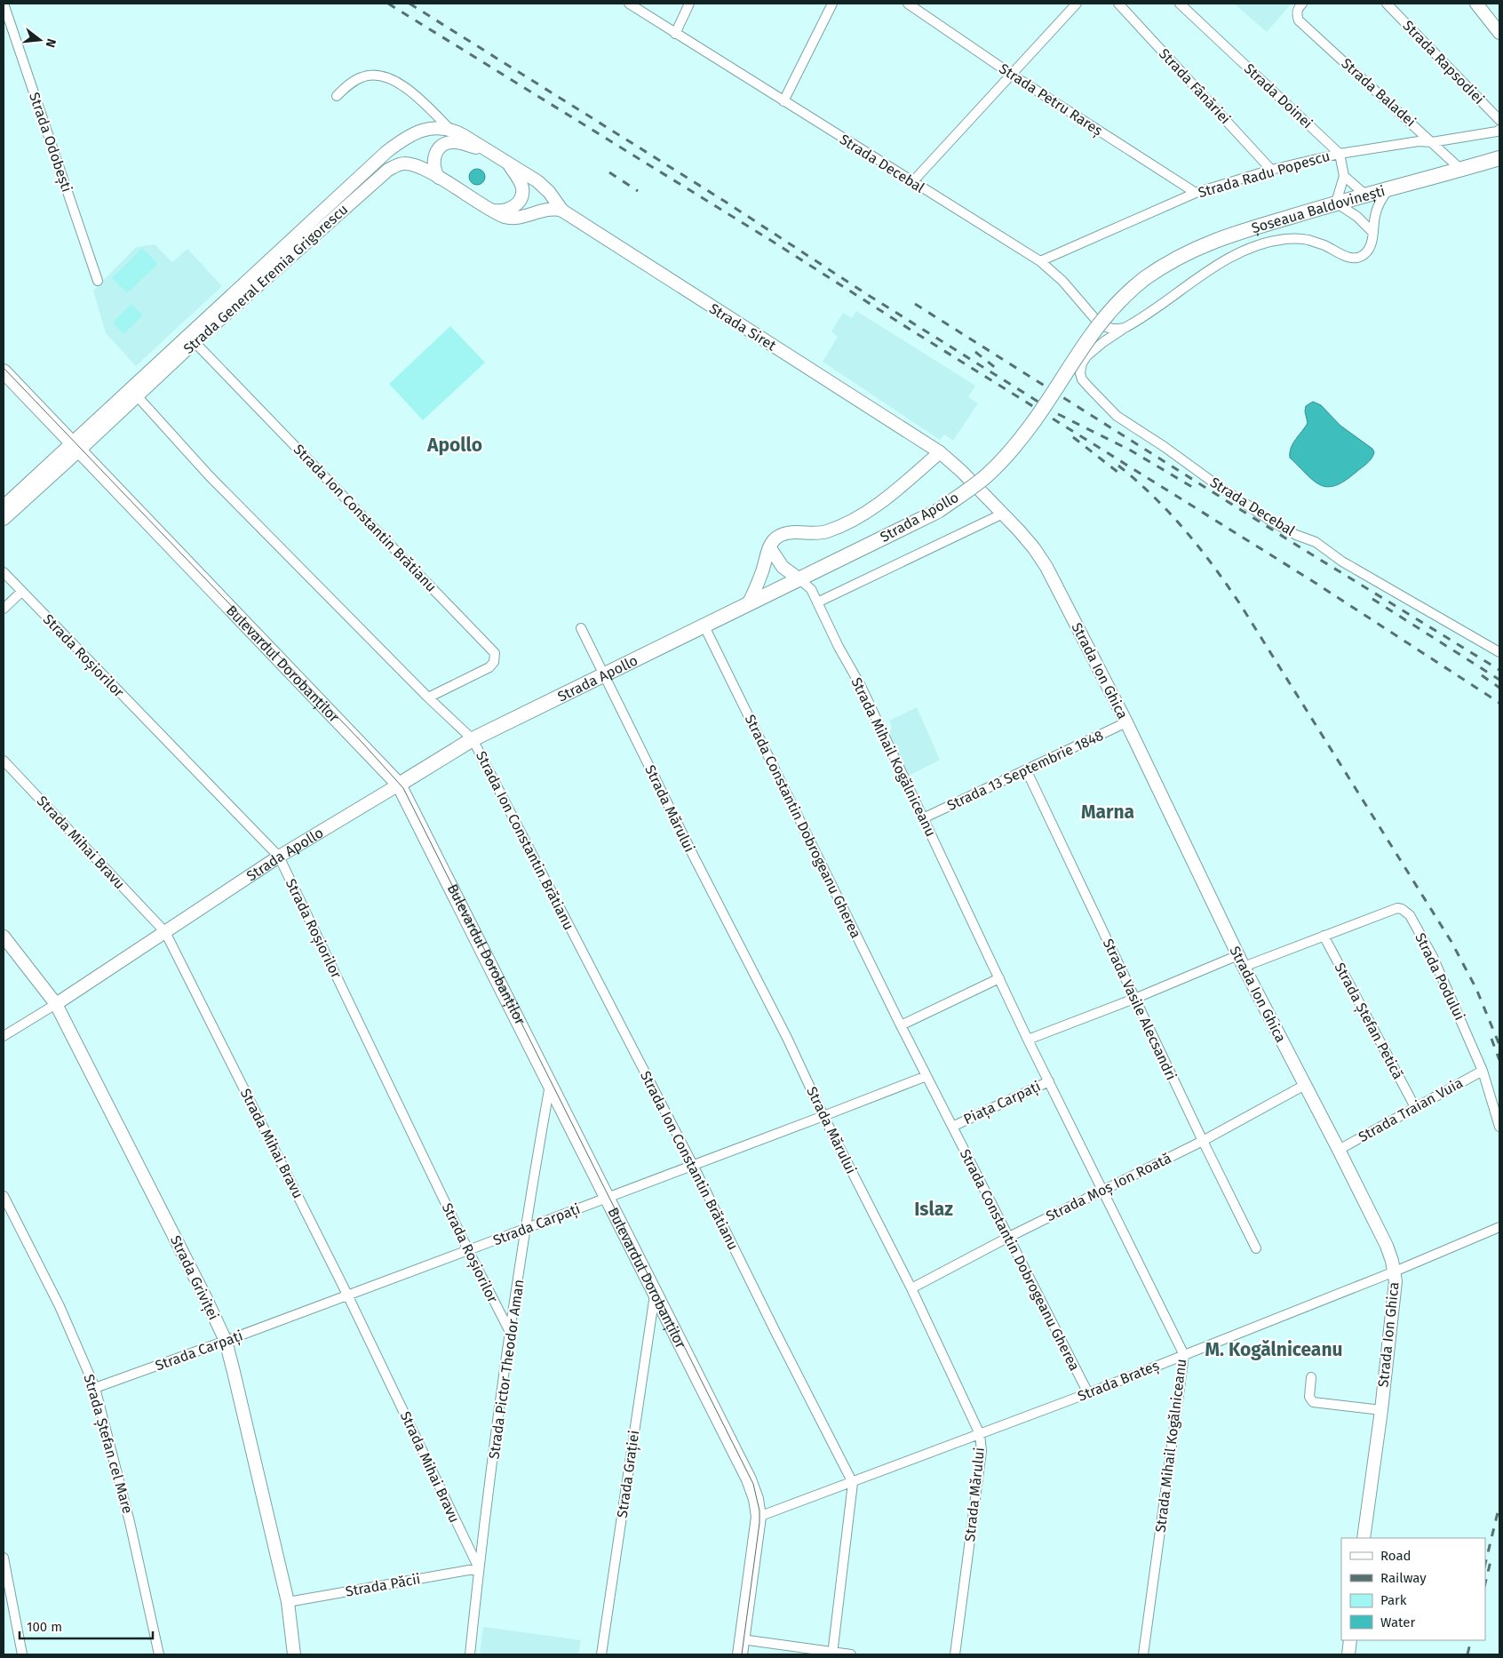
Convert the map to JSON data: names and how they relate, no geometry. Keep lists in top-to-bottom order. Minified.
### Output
{"streets":{"main road":["Șoseaua Baldovinești","Strada Apollo","Bulevardul Dorobanților"],"street":["Strada Rapsodiei","Strada Fânăriei","Strada Baladei","Strada Doinei","Strada Petru Rareș","Strada Odobești","Strada Decebal","Strada Radu Popescu","Strada General Eremia Grigorescu","Strada Siret","Strada Ion Constantin Brătianu","Strada Roșiorilor","Strada Ion Ghica","Strada Mihail Kogălniceanu","Strada 13 Septembrie 1848","Strada Mărului","Strada Constantin Dobrogeanu Gherea","Strada Mihai Bravu","Strada Podului","Strada Vasile Alecsandri","Strada Ștefan Petică","Piața Carpați","Strada Traian Vuia","Strada Moș Ion Roată","Strada Carpați","Strada Griviței","Strada Pictor Theodor Aman","Strada Brateș","Strada Ștefan cel Mare","Strada Grației","Strada Păcii"]},"crossings":[["Strada Fânăriei","Strada Radu Popescu"],["Strada Baladei","Strada Radu Popescu"],["Strada Baladei","Șoseaua Baldovinești"],["Strada Doinei","Strada Radu Popescu"],["Strada Petru Rareș","Strada Radu Popescu"],["Strada Decebal","Strada Radu Popescu"],["Strada Decebal","Șoseaua Baldovinești"],["Șoseaua Baldovinești","Strada Apollo"],["Strada General Eremia Grigorescu","Strada Siret"],["Strada General Eremia Grigorescu","Strada Ion Constantin Brătianu"],["Strada General Eremia Grigorescu","Bulevardul Dorobanților"],["Strada Siret","Strada Ion Ghica"],["Strada Apollo","Strada Ion Constantin Brătianu"],["Strada Apollo","Strada Roșiorilor"],["Strada Apollo","Bulevardul Dorobanților"],["Strada Apollo","Strada Mihail Kogălniceanu"],["Strada Apollo","Strada Mărului"],["Strada Apollo","Strada Constantin Dobrogeanu Gherea"],["Strada Apollo","Strada Mihai Bravu"],["Strada Apollo","Strada Griviței"],["Strada Ion Constantin Brătianu","Strada Carpați"],["Strada Ion Constantin Brătianu","Strada Brateș"],["Strada Roșiorilor","Strada Carpați"],["Strada Roșiorilor","Strada Pictor Theodor Aman"],["Bulevardul Dorobanților","Strada Carpați"],["Bulevardul Dorobanților","Strada Pictor Theodor Aman"],["Bulevardul Dorobanților","Strada Brateș"],["Bulevardul Dorobanților","Strada Grației"],["Strada Ion Ghica","Strada 13 Septembrie 1848"],["Strada Ion Ghica","Strada Traian Vuia"],["Strada Ion Ghica","Strada Moș Ion Roată"],["Strada Ion Ghica","Strada Brateș"],["Strada Mihail Kogălniceanu","Strada 13 Septembrie 1848"],["Strada Mihail Kogălniceanu","Piața Carpați"],["Strada Mihail Kogălniceanu","Strada Moș Ion Roată"],["Strada Mihail Kogălniceanu","Strada Brateș"],["Strada 13 Septembrie 1848","Strada Vasile Alecsandri"],["Strada Mărului","Strada Moș Ion Roată"],["Strada Mărului","Strada Carpați"],["Strada Mărului","Strada Brateș"],["Strada Constantin Dobrogeanu Gherea","Piața Carpați"],["Strada Constantin Dobrogeanu Gherea","Strada Moș Ion Roată"],["Strada Constantin Dobrogeanu Gherea","Strada Brateș"],["Strada Mihai Bravu","Strada Carpați"],["Strada Mihai Bravu","Strada Pictor Theodor Aman"],["Strada Mihai Bravu","Strada Păcii"],["Strada Podului","Strada Ștefan Petică"],["Strada Podului","Strada Traian Vuia"],["Strada Vasile Alecsandri","Strada Moș Ion Roată"],["Strada Ștefan Petică","Strada Traian Vuia"],["Piața Carpați","Strada Carpați"],["Strada Carpați","Strada Griviței"],["Strada Carpați","Strada Pictor Theodor Aman"],["Strada Carpați","Strada Ștefan cel Mare"],["Strada Griviței","Strada Păcii"],["Strada Pictor Theodor Aman","Strada Păcii"]],"districts":["Apollo","Marna","Islaz","M. Kogălniceanu"],"legend":["Road","Railway","Park","Water"],"scale_bar":"100 m","north":"right"}
